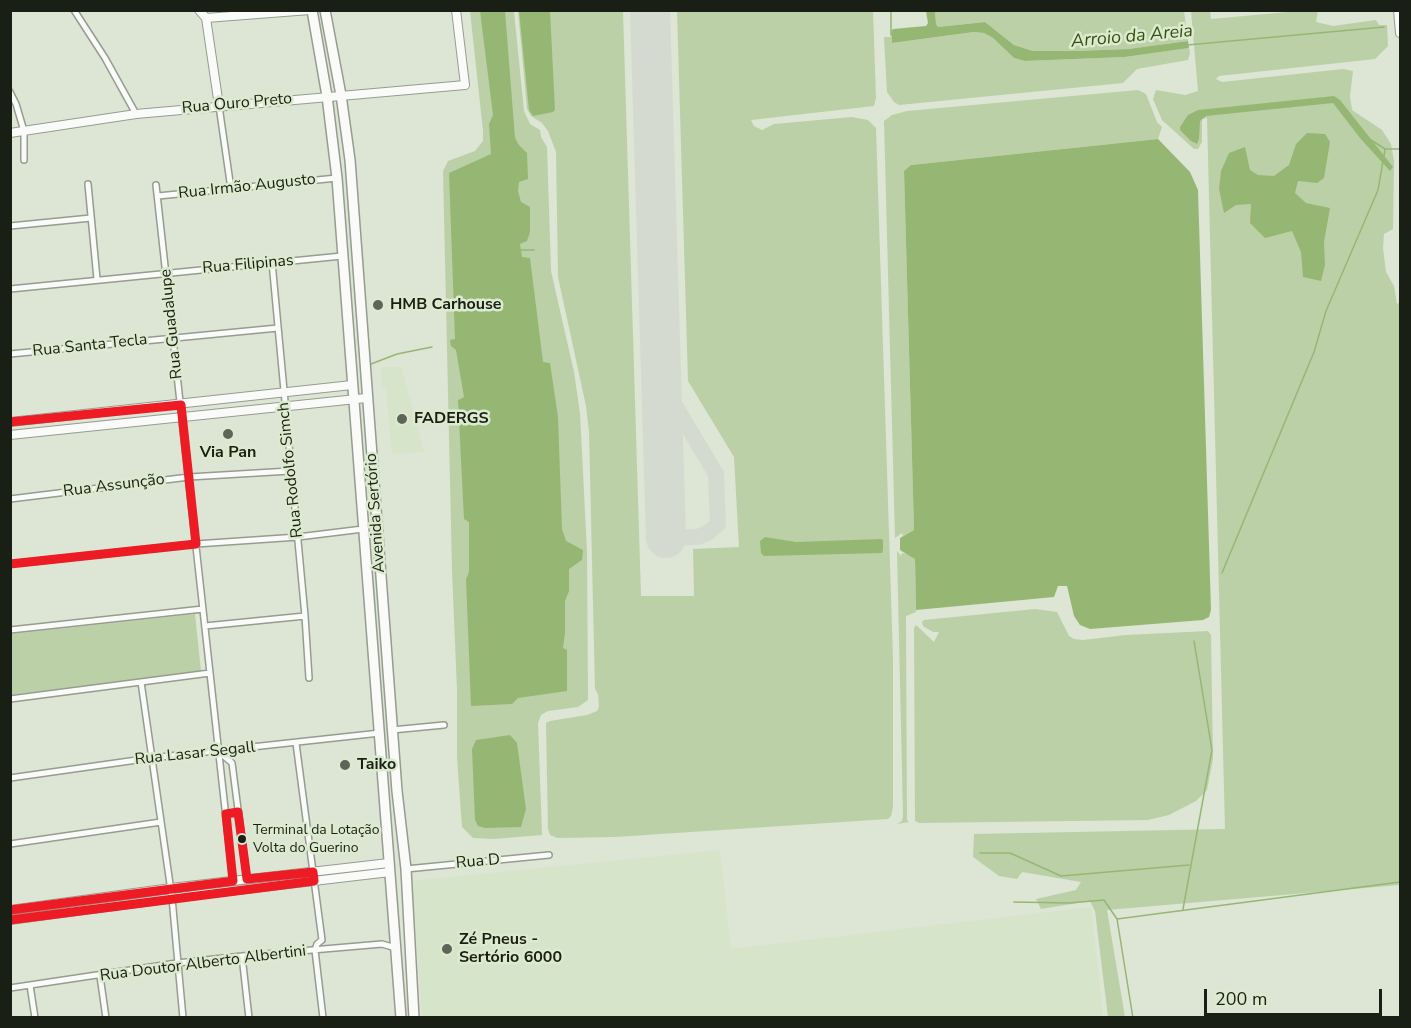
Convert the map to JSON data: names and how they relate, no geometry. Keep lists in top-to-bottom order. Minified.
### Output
{"streets":{"main road":["Avenida Sertório"],"street":["Rua Ouro Preto","Rua Irmão Augusto","Rua Filipinas","Rua Guadalupe","Rua Santa Tecla","Rua Rodolfo Simch","Rua Assunção","Rua Lasar Segall","Rua D","Rua Doutor Alberto Albertini"]},"crossings":[["Rua Ouro Preto","Avenida Sertório"],["Rua Irmão Augusto","Rua Guadalupe"],["Rua Irmão Augusto","Avenida Sertório"],["Rua Filipinas","Rua Guadalupe"],["Rua Filipinas","Rua Rodolfo Simch"],["Rua Filipinas","Avenida Sertório"],["Rua Guadalupe","Rua Santa Tecla"],["Rua Guadalupe","Rua Assunção"],["Rua Guadalupe","Rua Lasar Segall"],["Rua Santa Tecla","Rua Rodolfo Simch"],["Rua Rodolfo Simch","Rua Assunção"],["Avenida Sertório","Rua Lasar Segall"],["Avenida Sertório","Rua D"],["Avenida Sertório","Rua Doutor Alberto Albertini"]],"water":["Arroio da Areia"],"places":["HMB Carhouse","FADERGS","Via Pan","Taiko","Terminal da Lotação Volta do Guerino","Zé Pneus - Sertório 6000"],"scale_bar":"200 m"}
